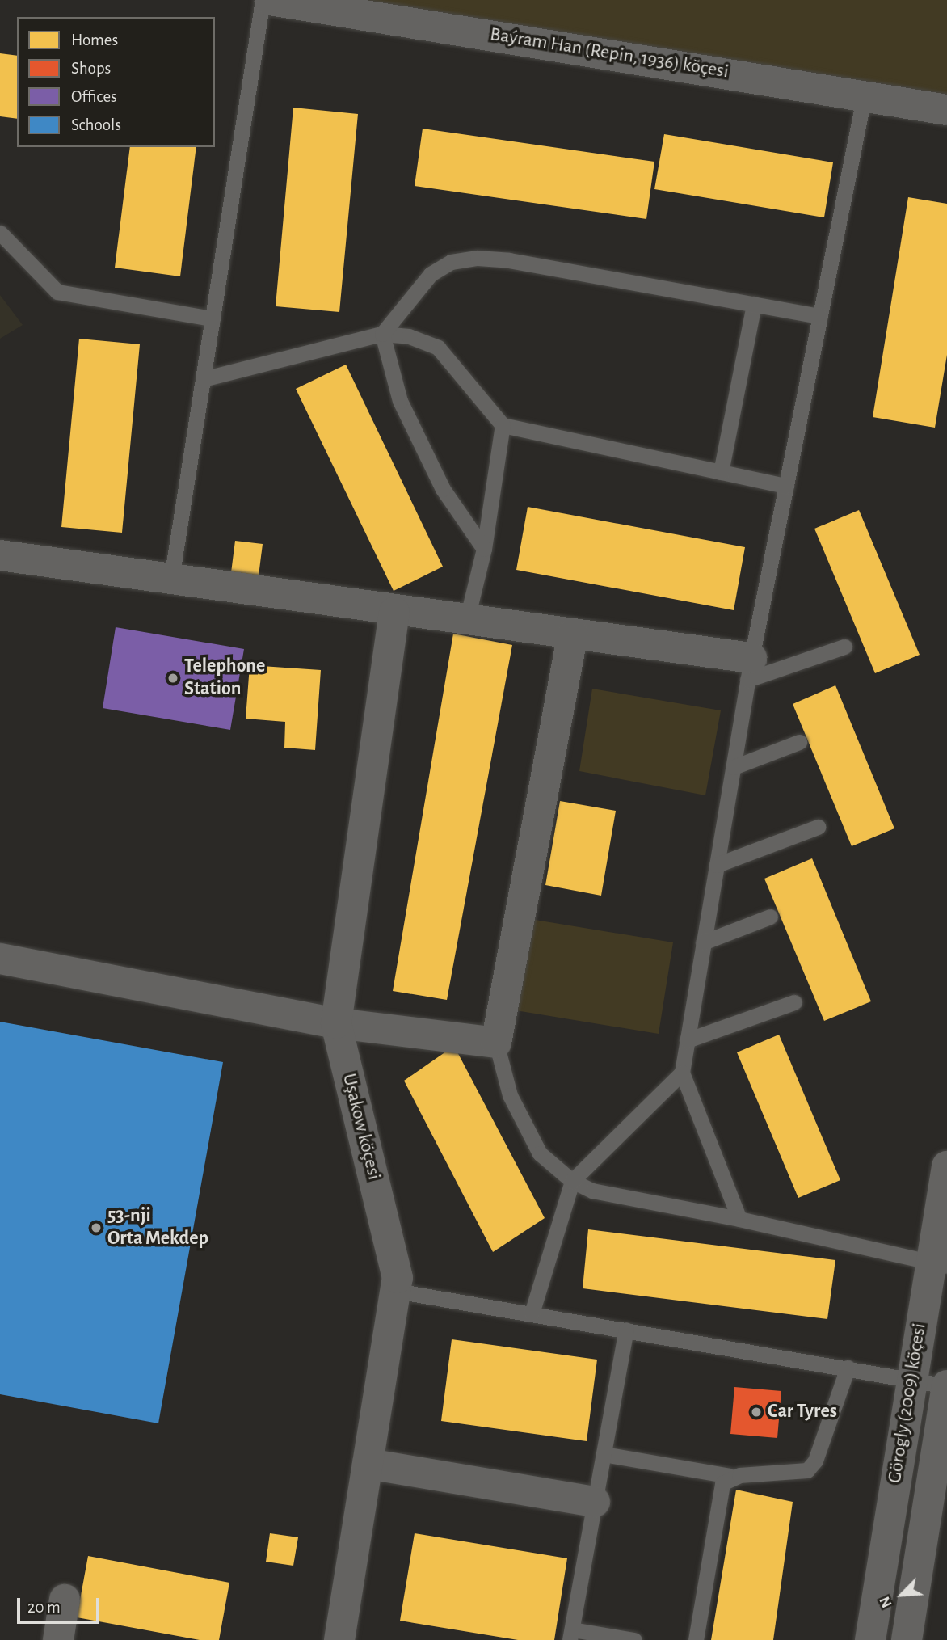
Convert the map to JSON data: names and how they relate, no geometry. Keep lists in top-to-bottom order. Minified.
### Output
{"streets":{"street":["Baýram Han (Repin, 1936) köçesi","Uşakow köçesi","Görogly (2009) köçesi"]},"places":["Telephone Station","53-nji Orta Mekdep","Car Tyres"],"legend":["Homes","Shops","Offices","Schools"],"scale_bar":"20 m","north":"bottom left"}
